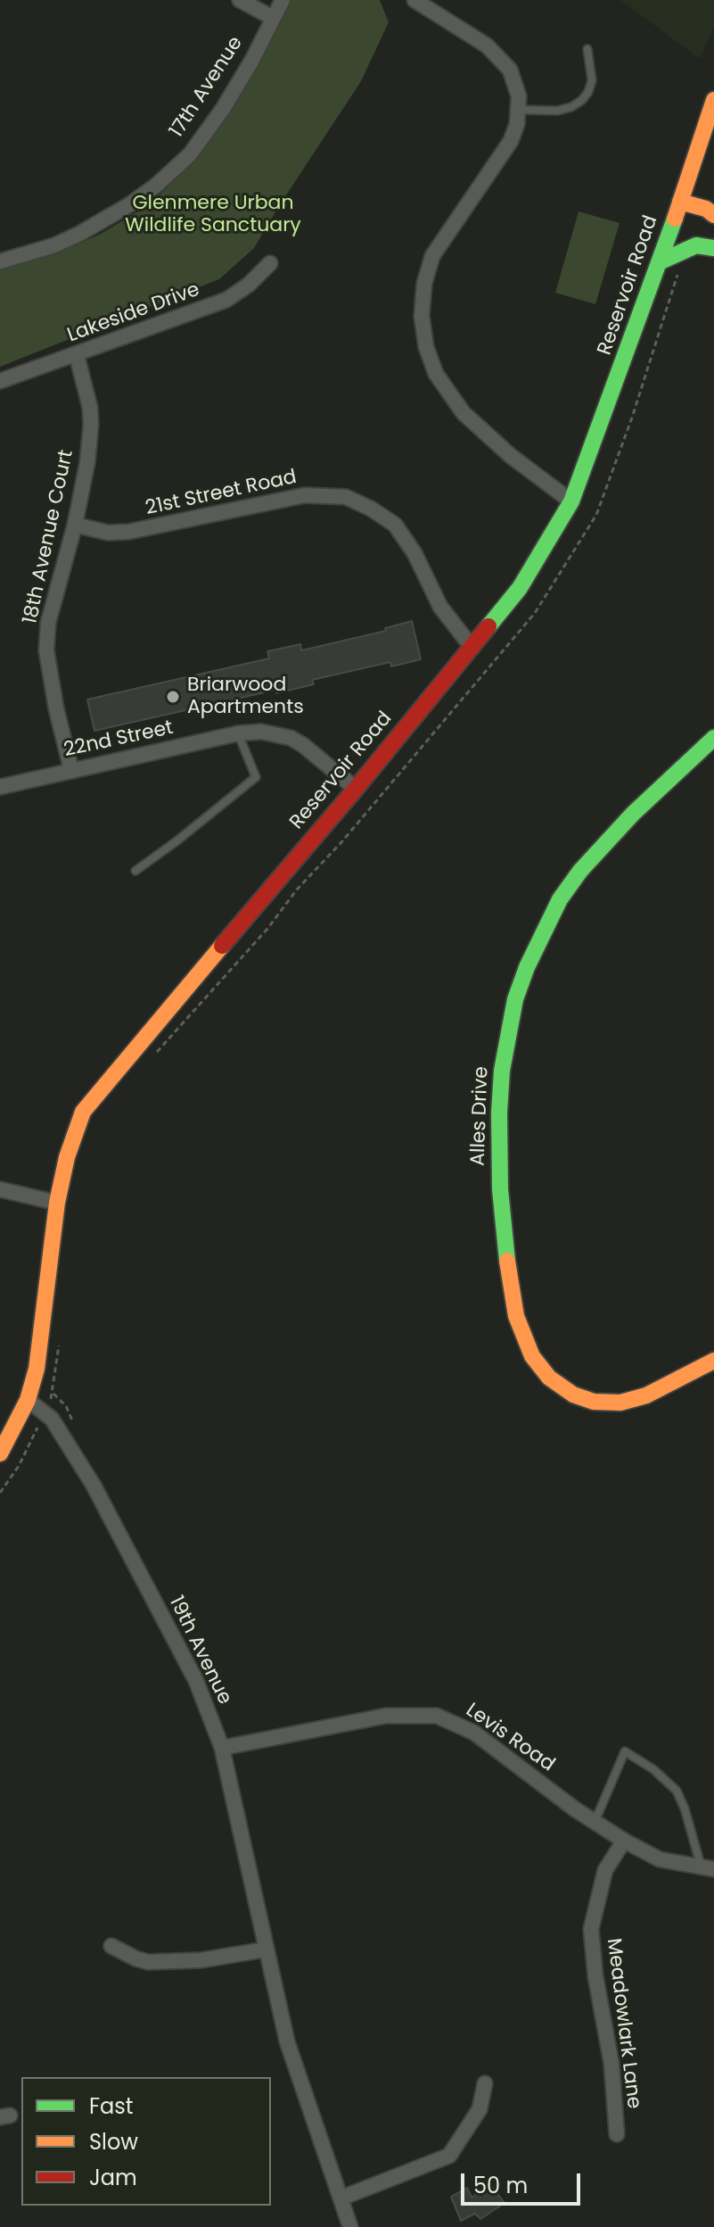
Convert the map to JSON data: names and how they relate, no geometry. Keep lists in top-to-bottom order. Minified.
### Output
{"streets":{"street":["17th Avenue","Reservoir Road","Lakeside Drive","21st Street Road","18th Avenue Court","22nd Street","Alles Drive","19th Avenue","Levis Road","Meadowlark Lane"]},"crossings":[["Reservoir Road","21st Street Road"],["Reservoir Road","22nd Street"],["Reservoir Road","19th Avenue"],["Lakeside Drive","18th Avenue Court"],["21st Street Road","18th Avenue Court"],["18th Avenue Court","22nd Street"],["19th Avenue","Levis Road"],["Levis Road","Meadowlark Lane"]],"parks":["Glenmere Urban Wildlife Sanctuary"],"places":["Briarwood Apartments"],"legend":["Fast","Slow","Jam"],"scale_bar":"50 m"}
